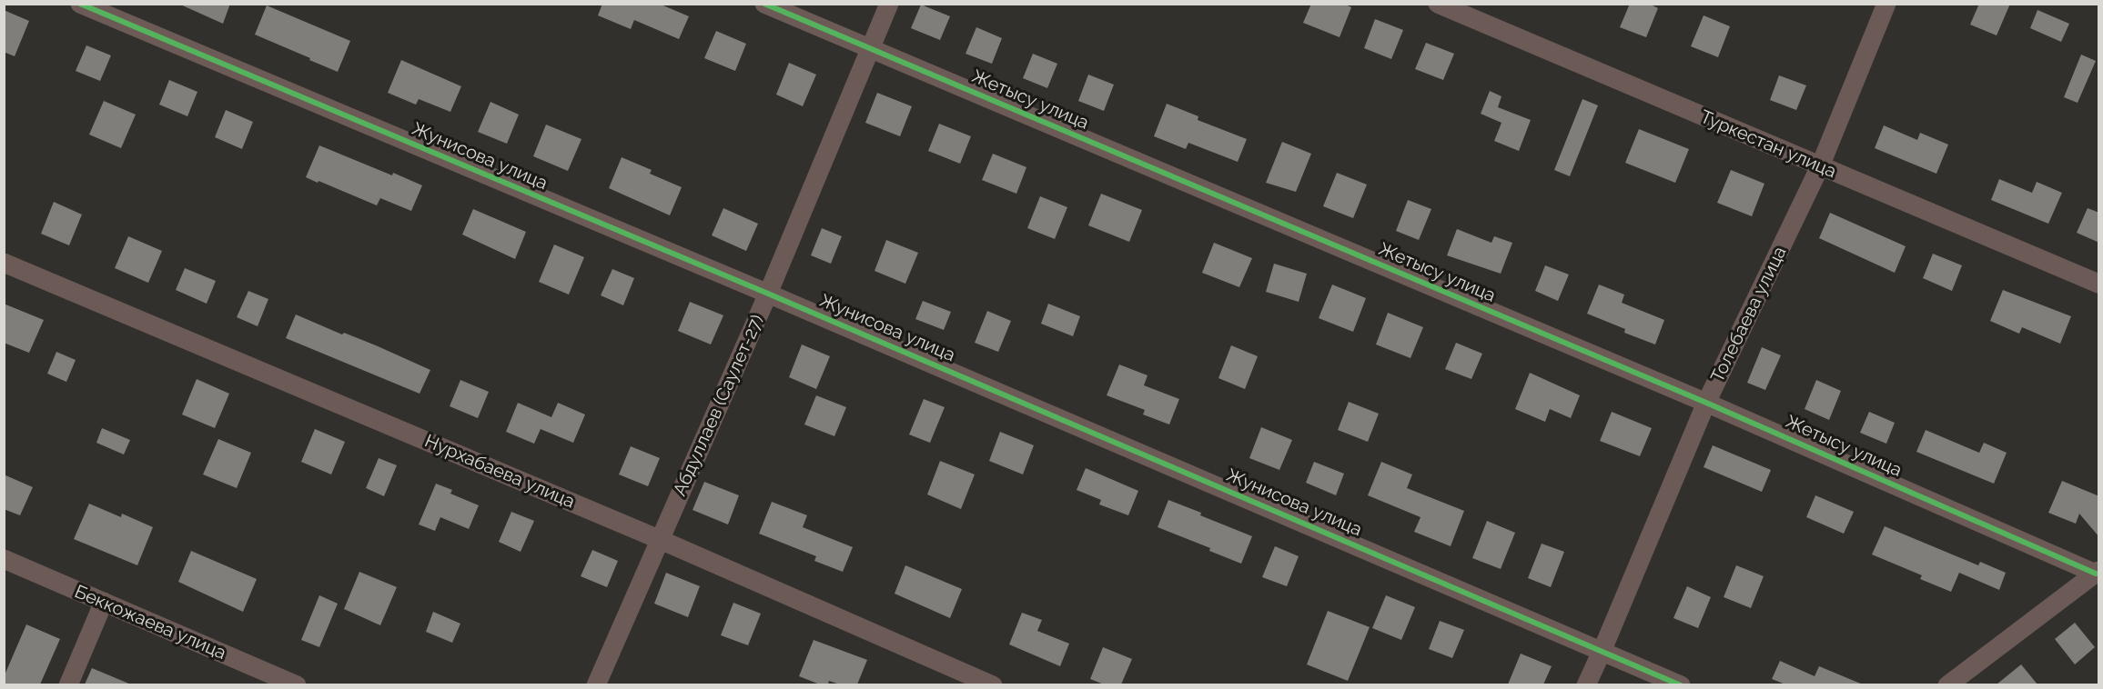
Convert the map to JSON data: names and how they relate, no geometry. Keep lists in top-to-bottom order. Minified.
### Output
{"streets":{"street":["Жетысу улица","Туркестан улица","Жунисова улица","Толебаева улица","Абдуллаев (Саулет-27)","Нурхабаева улица","Беккожаева улица"]},"crossings":[["Жетысу улица","Толебаева улица"],["Жетысу улица","Абдуллаев (Саулет-27)"],["Туркестан улица","Толебаева улица"],["Жунисова улица","Толебаева улица"],["Жунисова улица","Абдуллаев (Саулет-27)"],["Абдуллаев (Саулет-27)","Нурхабаева улица"]]}
